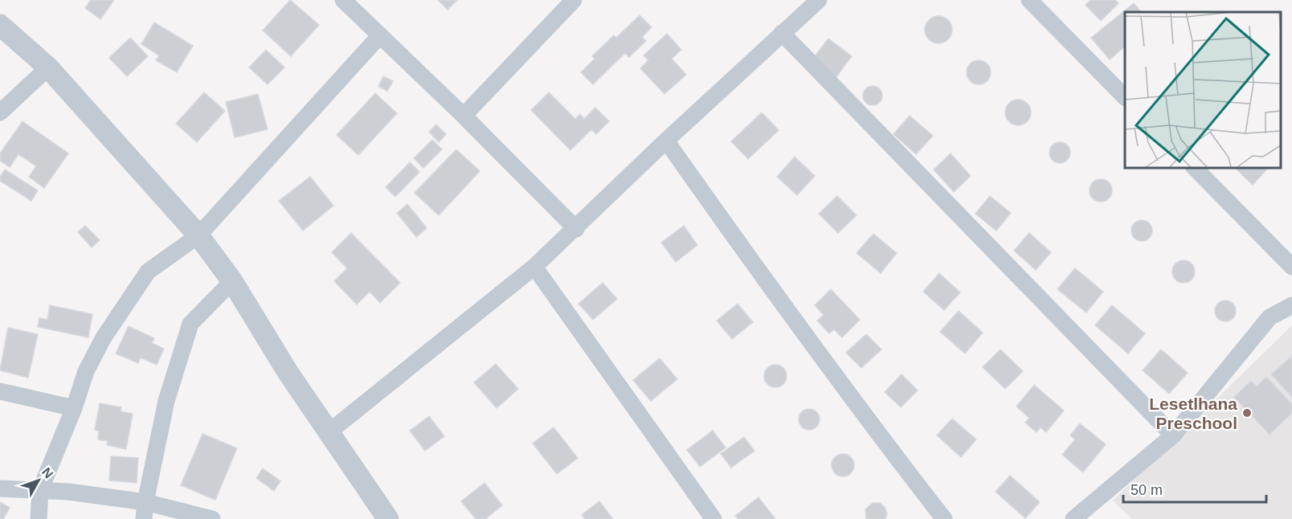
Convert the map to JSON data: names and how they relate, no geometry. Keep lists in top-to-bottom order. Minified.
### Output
{"places":["Lesetlhana Preschool"],"scale_bar":"50 m","north":"top right"}
